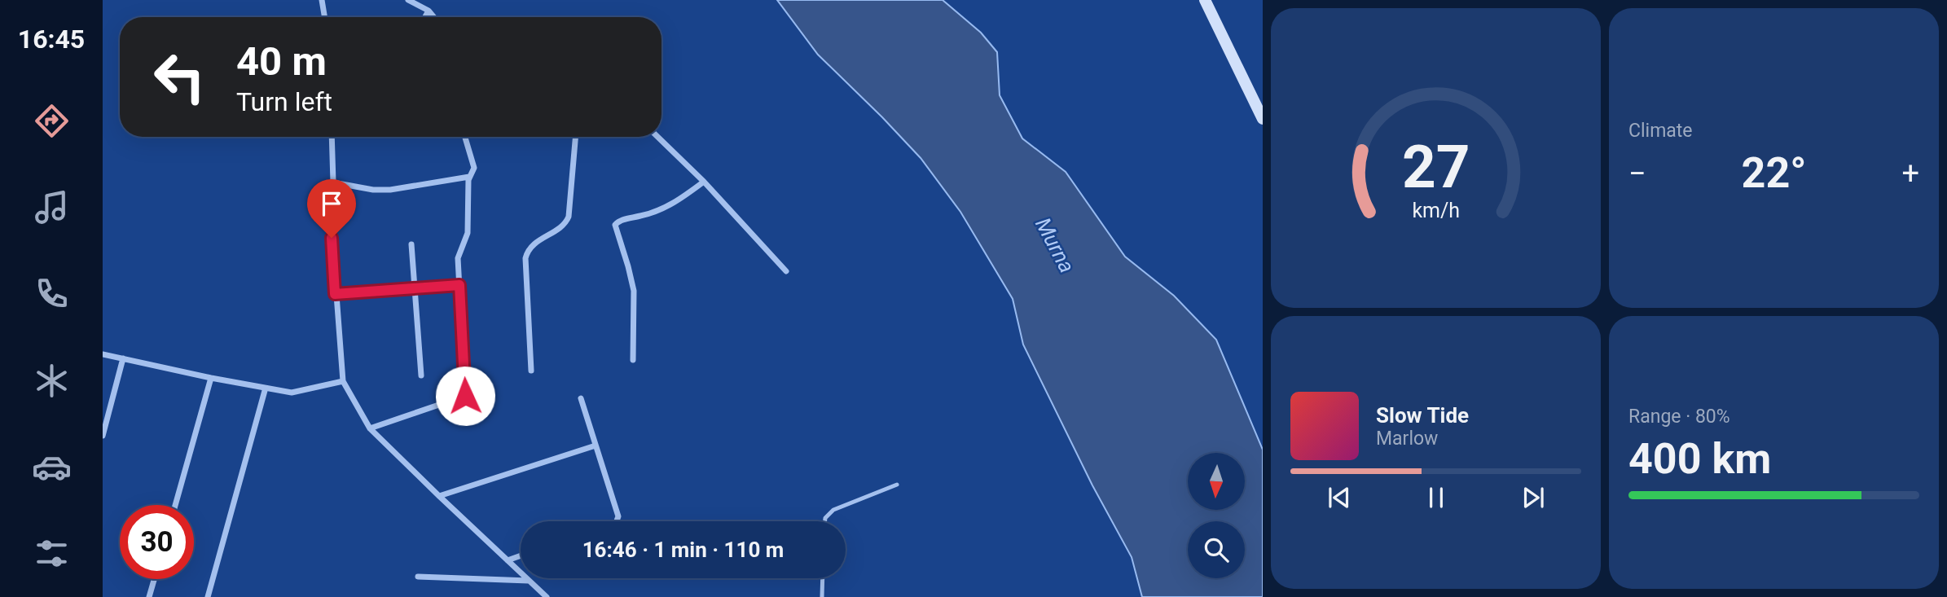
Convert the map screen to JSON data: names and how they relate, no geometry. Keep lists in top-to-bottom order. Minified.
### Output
{"water":["Murna"],"north":"bottom","page":{"tabs":"16:45","tile":["Climate",["Range · 80%","400 km"]],"turn":["40 m","Turn left"],"heat":["−","22°","+"],"song":["Slow Tide","Marlow"],"limit":"30","trip":"16:46 · 1 min · 110 m","gauge":["27","km/h"]}}
